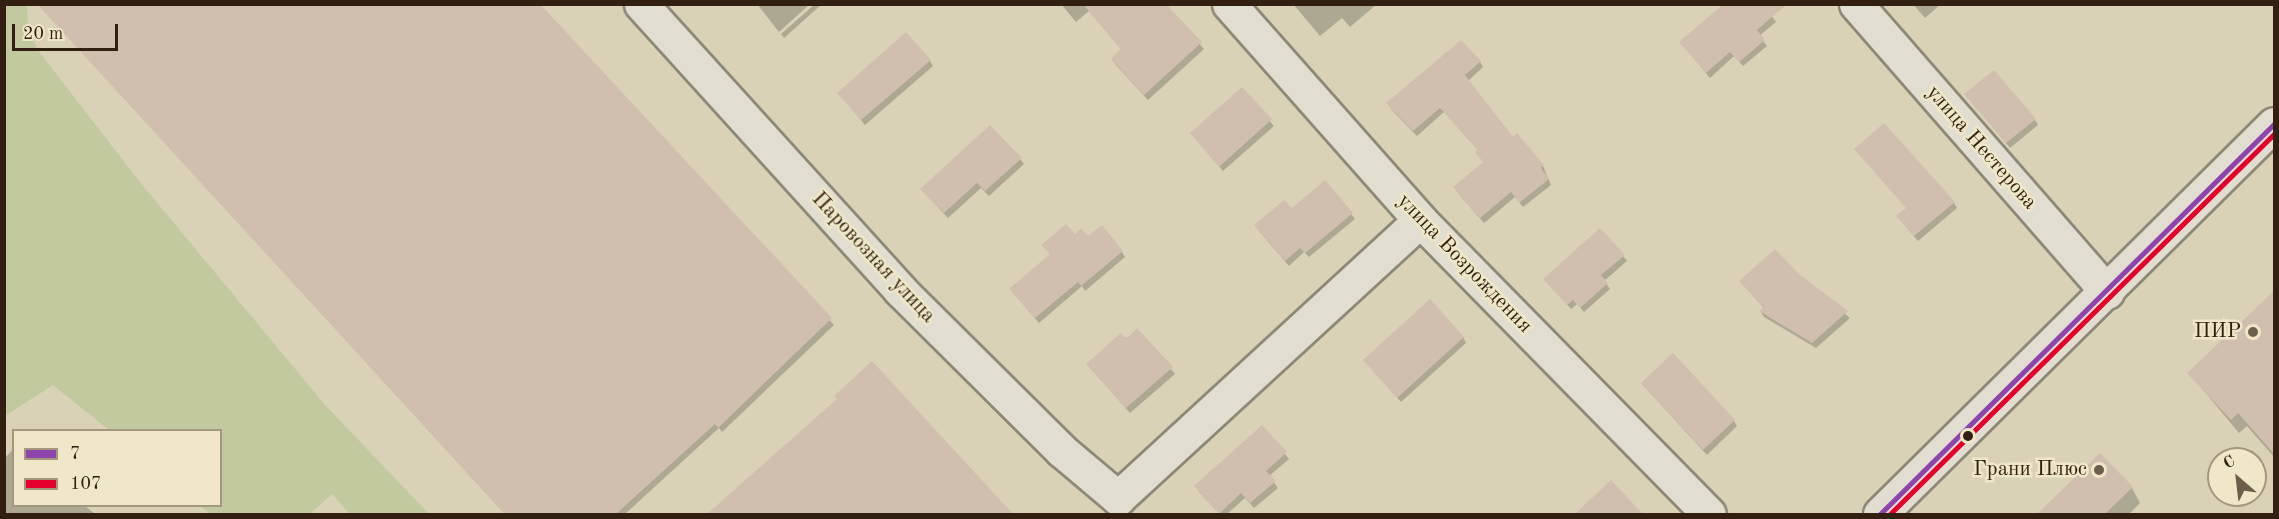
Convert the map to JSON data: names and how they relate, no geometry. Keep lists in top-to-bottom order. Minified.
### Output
{"streets":{"street":["улица Нестерова","Паровозная улица","улица Возрождения"]},"crossings":[["Паровозная улица","улица Возрождения"]],"places":["ПИР","Грани Плюс"],"lines":["transit line 7","transit line 107"],"legend":["7","107"],"scale_bar":"20 m","north":"top left"}
